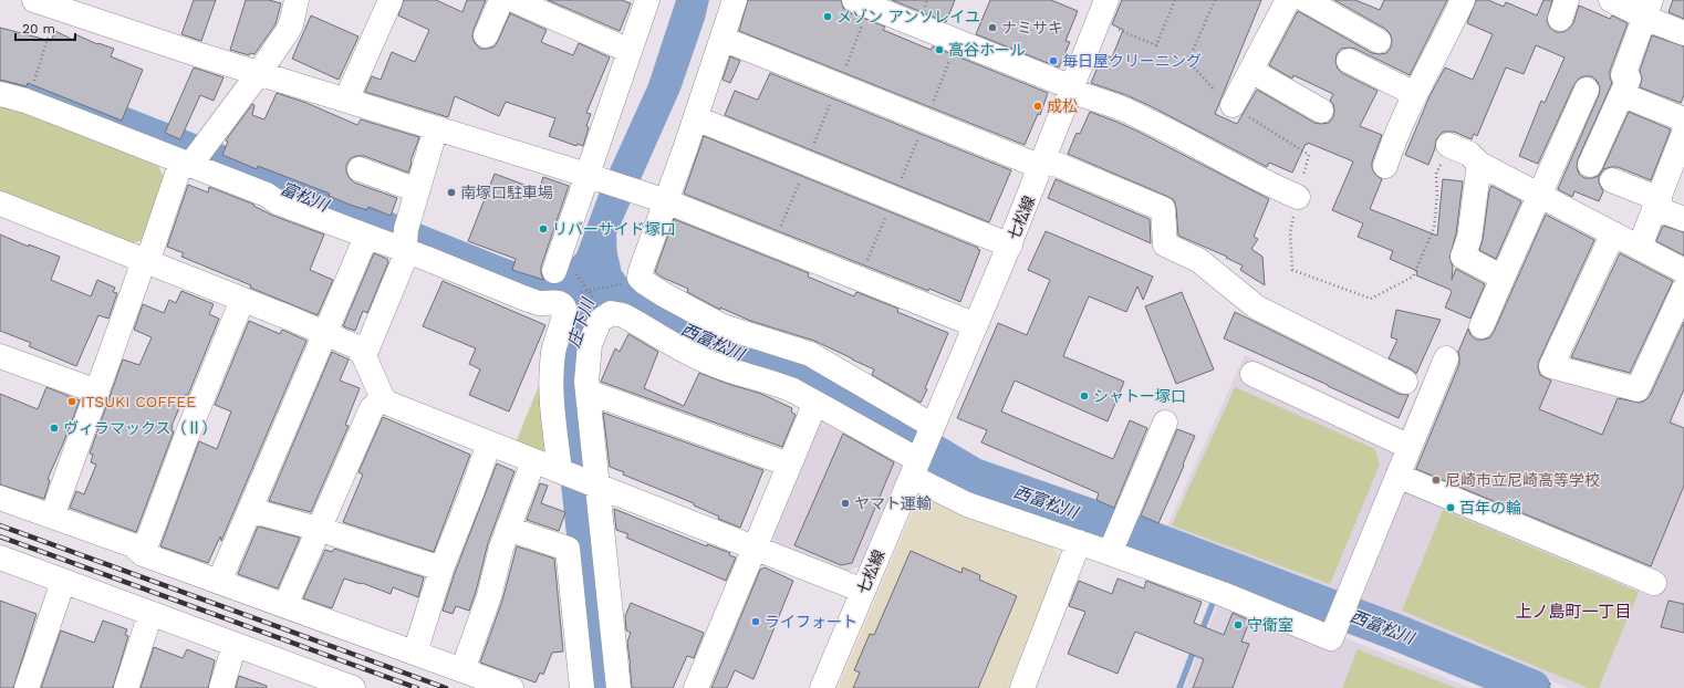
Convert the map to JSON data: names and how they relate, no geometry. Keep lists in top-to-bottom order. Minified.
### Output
{"streets":{"street":["七松線"]},"districts":["上ノ島町一丁目"],"water":["富松川","庄下川","西富松川"],"places":["メゾン アンソレイユ","ナミサキ","高谷ホール","毎日屋クリーニング","成松","南塚口駐車場","リバーサイド塚口","シャトー塚口","ITSUKI COFFEE","ヴィラマックス（Ⅱ）","尼崎市立尼崎高等学校","ヤマト運輸","百年の輪","ライフォート","守衛室"],"scale_bar":"20 m"}
